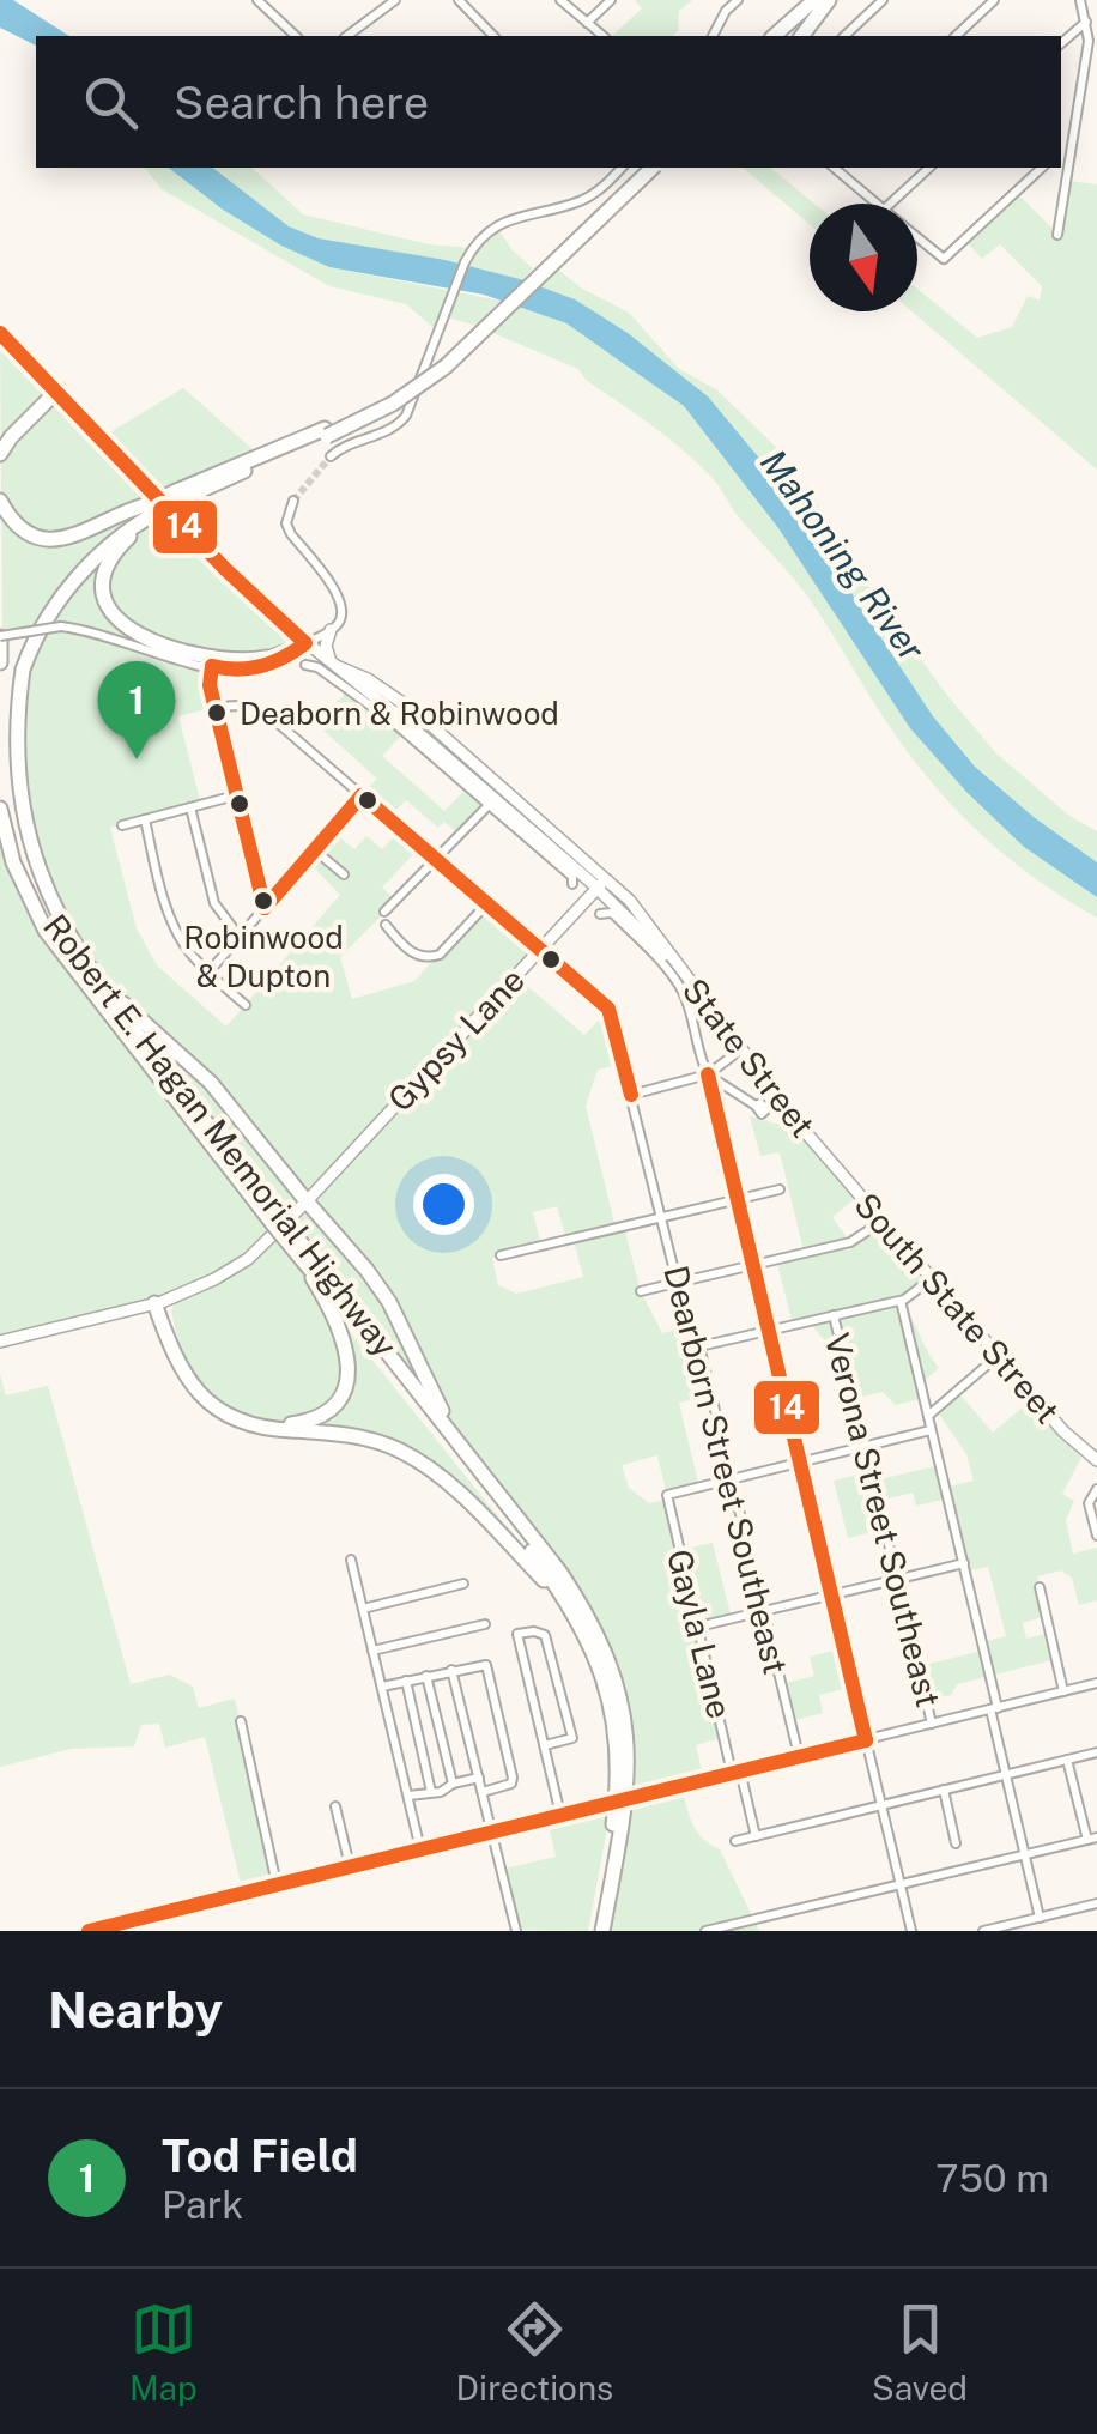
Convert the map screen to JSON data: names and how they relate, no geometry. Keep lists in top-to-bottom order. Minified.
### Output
{"streets":{"highway":["Robert E. Hagan Memorial Highway"],"main road":["Gypsy Lane","State Street","South State Street"],"street":["Dearborn Street Southeast","Verona Street Southeast","Gayla Lane"]},"crossings":[["Gypsy Lane","Dearborn Street Southeast"],["State Street","South State Street"],["Dearborn Street Southeast","Gayla Lane"]],"water":["Mahoning River"],"places":["Deaborn & Robinwood","Robinwood & Dupton"],"lines":["transit line 14"],"north":"bottom","page":{"search":"Search here","pins":"1","heading":"Nearby","list":[{"mark":"1","name":"Tod Field","note":"Park","value":"750 m"}],"nav":["Map","Directions","Saved"]}}
